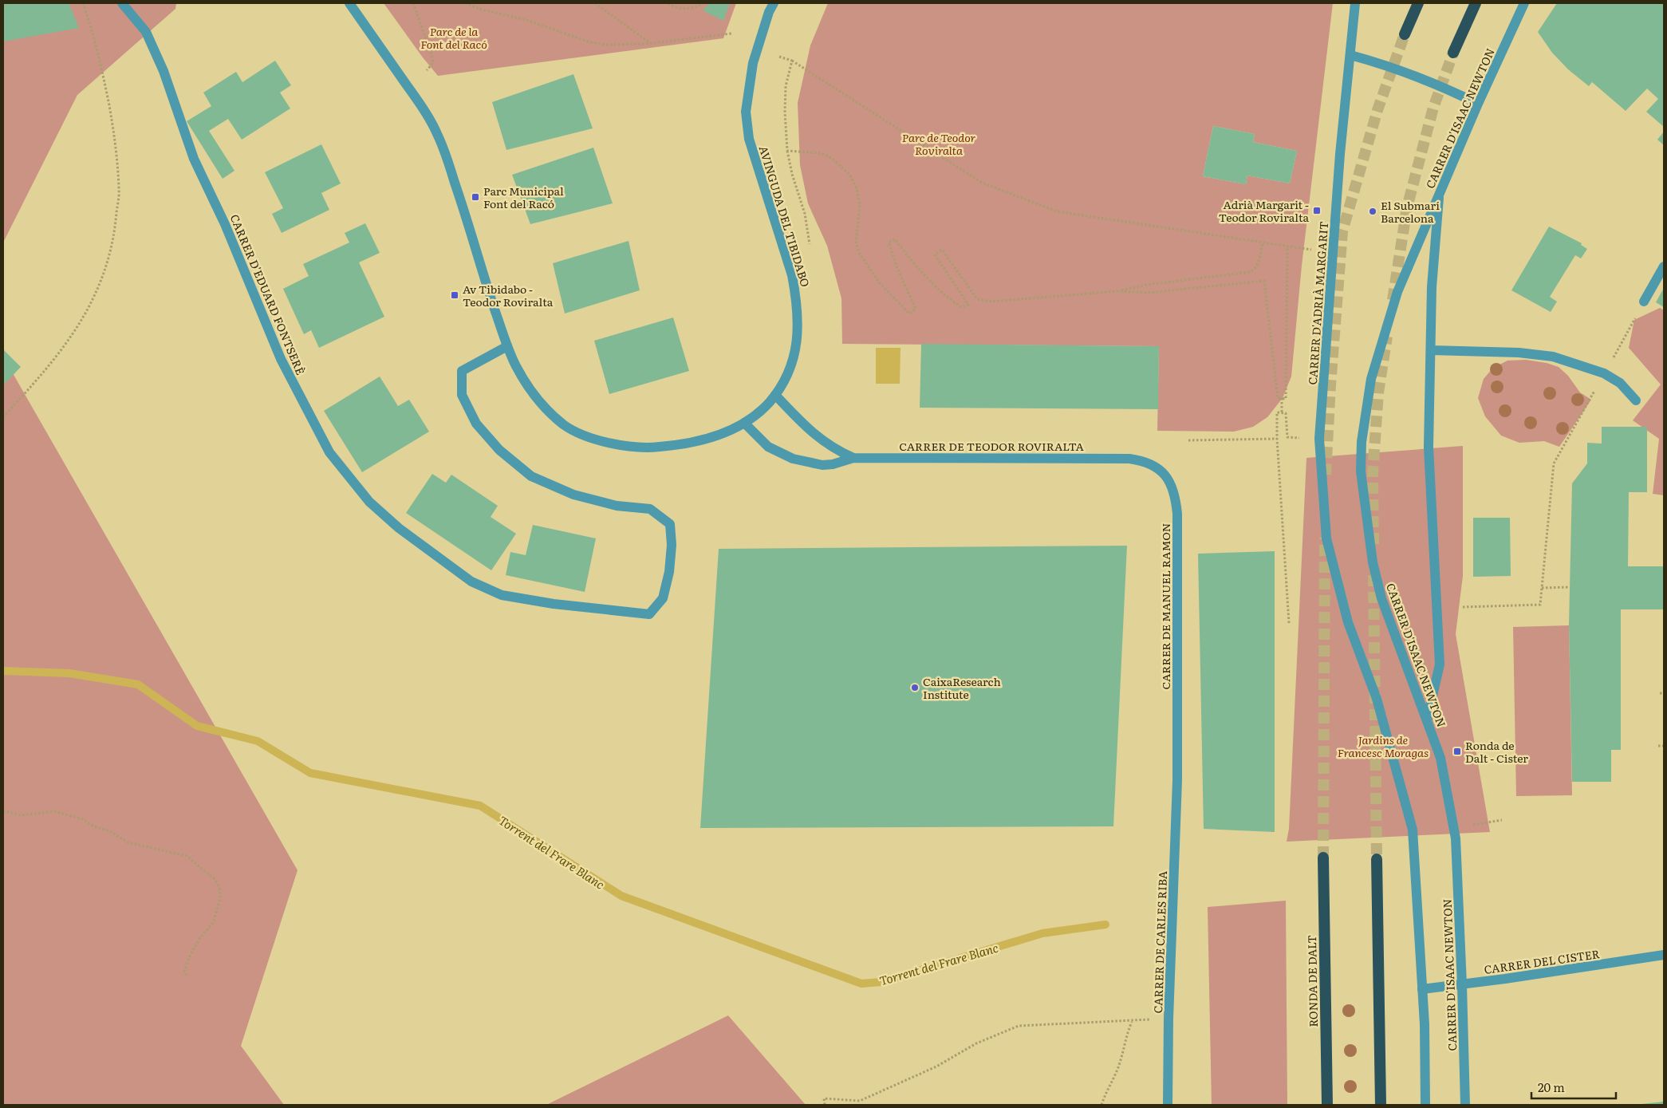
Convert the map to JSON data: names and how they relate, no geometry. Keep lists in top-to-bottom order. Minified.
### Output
{"streets":{"highway":["RONDA DE DALT"],"street":["CARRER D'ISAAC NEWTON","AVINGUDA DEL TIBIDABO","CARRER D'EDUARD FONTSERÈ","CARRER D'ADRIÀ MARGARIT","CARRER DE TEODOR ROVIRALTA","CARRER DE MANUEL RAMON","CARRER DE CARLES RIBA","CARRER DEL CISTER"]},"crossings":[["CARRER D'ISAAC NEWTON","CARRER DEL CISTER"],["AVINGUDA DEL TIBIDABO","CARRER D'EDUARD FONTSERÈ"],["AVINGUDA DEL TIBIDABO","CARRER DE TEODOR ROVIRALTA"],["CARRER D'ADRIÀ MARGARIT","CARRER DEL CISTER"],["CARRER DE TEODOR ROVIRALTA","CARRER DE MANUEL RAMON"],["CARRER DE MANUEL RAMON","CARRER DE CARLES RIBA"]],"water":["Torrent del Frare Blanc"],"parks":["Parc de la Font del Racó","Parc de Teodor Roviralta","Jardins de Francesc Moragas"],"places":{"transit":["Parc Municipal Font del Racó","Adrià Margarit - Teodor Roviralta","Av Tibidabo - Teodor Roviralta","Ronda de Dalt - Cister"],"other":["El Submarí Barcelona","CaixaResearch Institute"]},"scale_bar":"20 m"}
